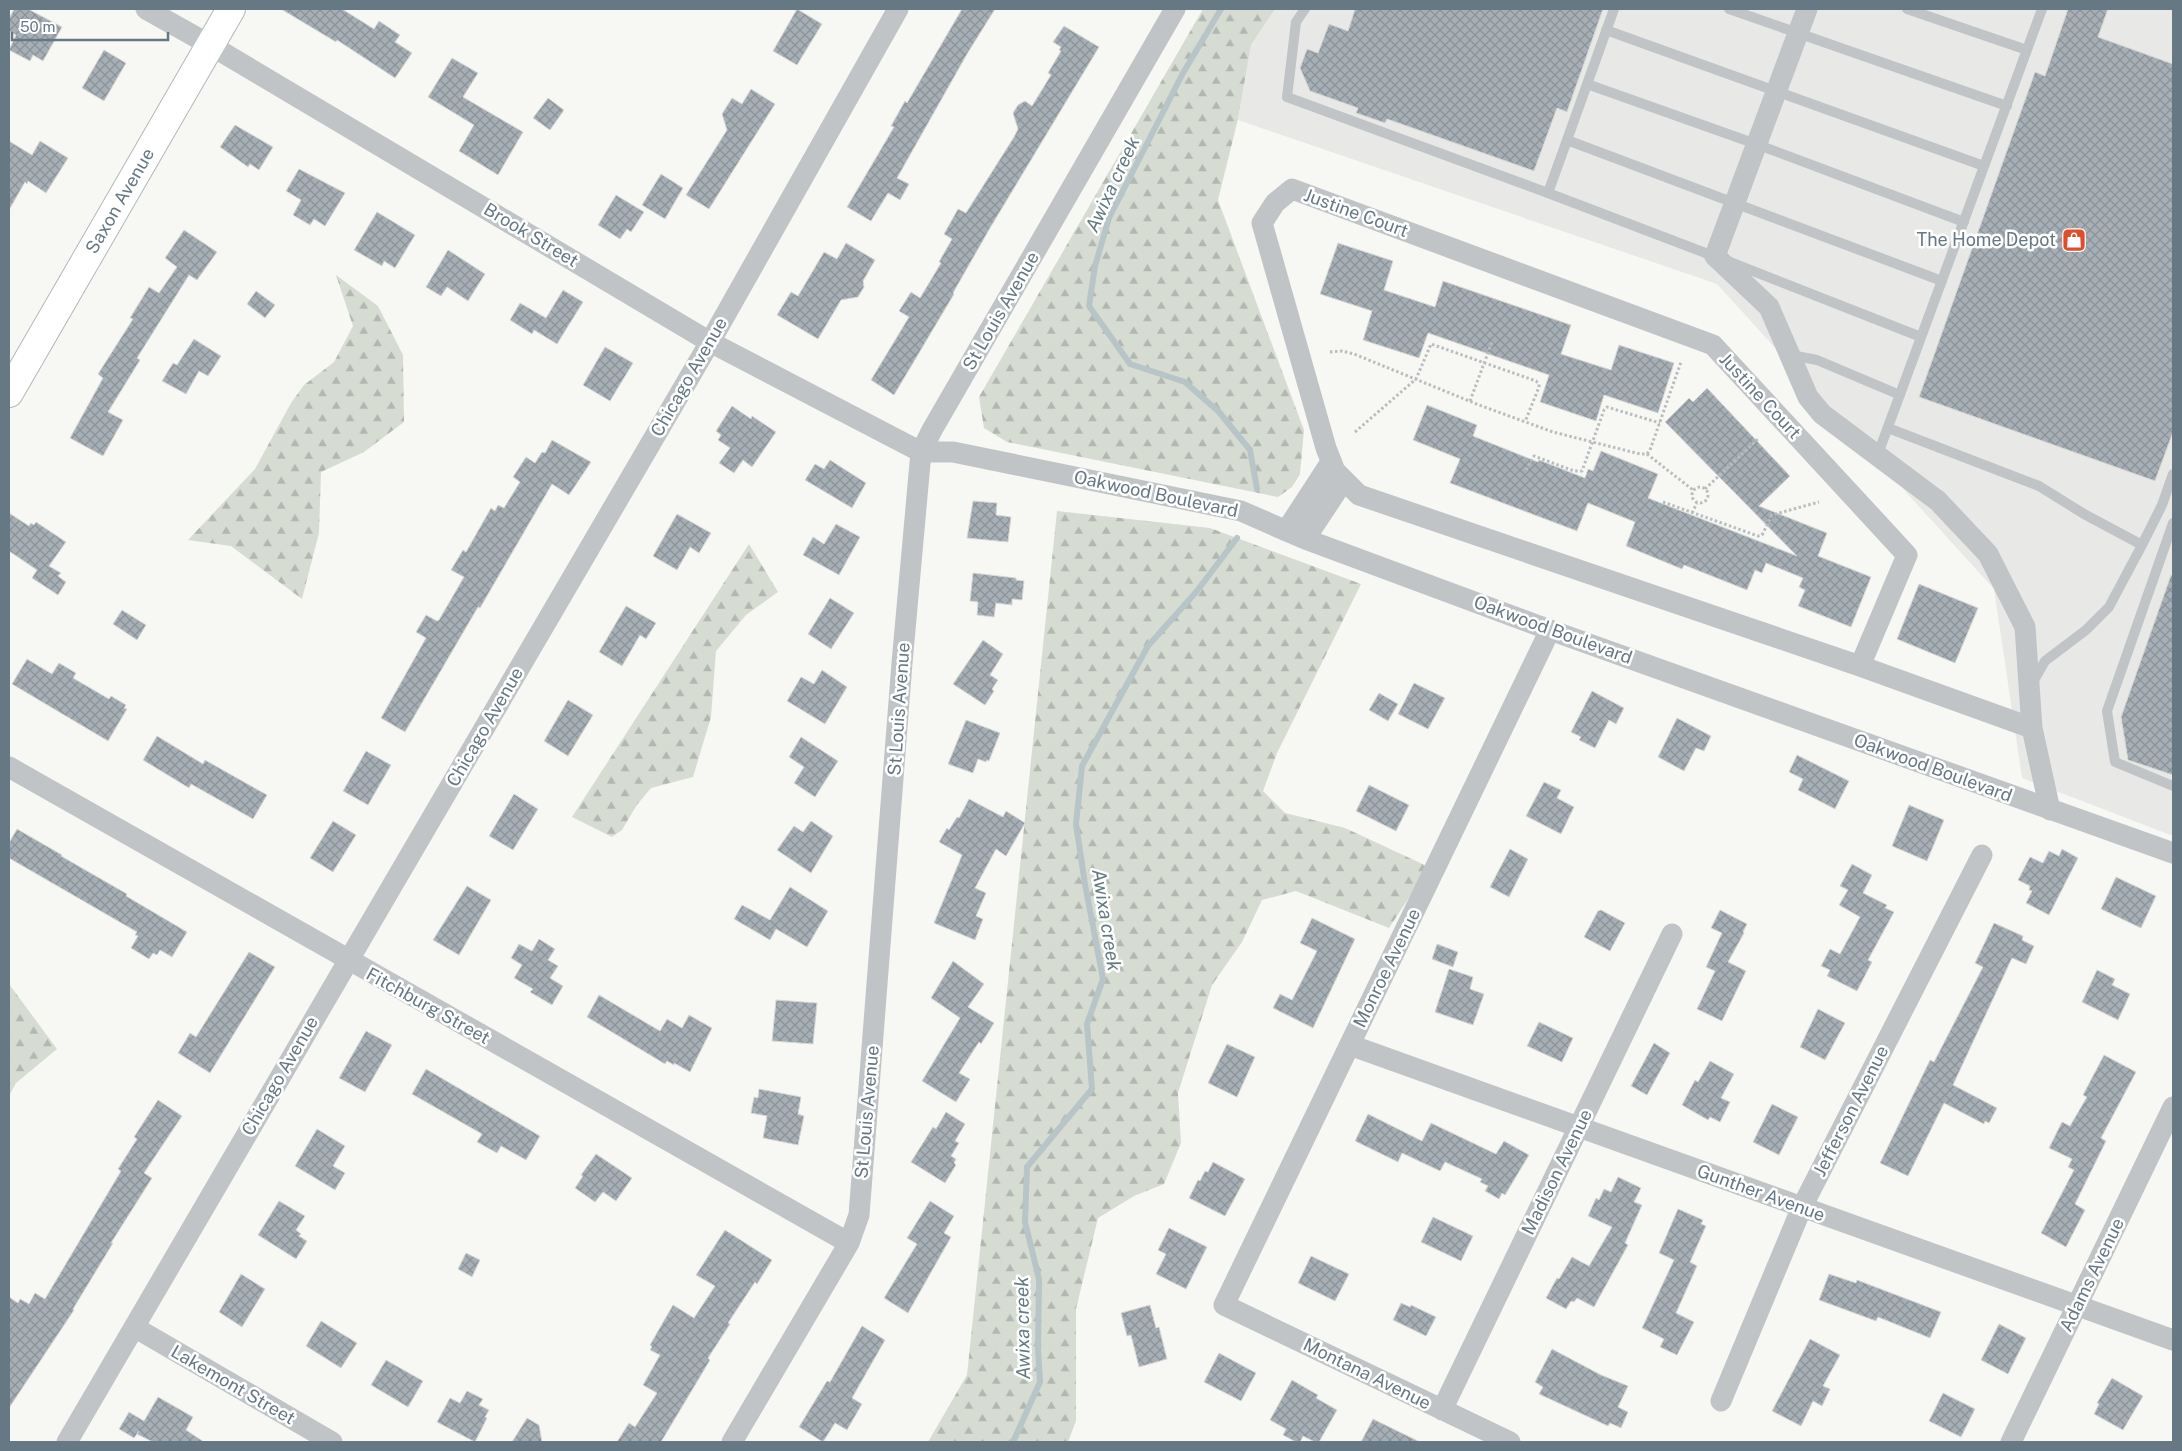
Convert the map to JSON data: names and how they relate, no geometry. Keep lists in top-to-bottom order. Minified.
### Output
{"streets":{"street":["Saxon Avenue","Justine Court","Brook Street","St Louis Avenue","Chicago Avenue","Oakwood Boulevard","Monroe Avenue","Fitchburg Street","Jefferson Avenue","Madison Avenue","Gunther Avenue","Adams Avenue","Montana Avenue","Lakemont Street"]},"crossings":[["Saxon Avenue","Brook Street"],["Justine Court","Oakwood Boulevard"],["Brook Street","St Louis Avenue"],["Brook Street","Chicago Avenue"],["Brook Street","Oakwood Boulevard"],["St Louis Avenue","Oakwood Boulevard"],["St Louis Avenue","Fitchburg Street"],["Chicago Avenue","Fitchburg Street"],["Chicago Avenue","Lakemont Street"],["Oakwood Boulevard","Monroe Avenue"],["Monroe Avenue","Gunther Avenue"],["Monroe Avenue","Montana Avenue"],["Jefferson Avenue","Gunther Avenue"],["Madison Avenue","Gunther Avenue"],["Madison Avenue","Montana Avenue"],["Gunther Avenue","Adams Avenue"]],"water":["Awixa creek"],"places":{"shop":["The Home Depot"]},"scale_bar":"50 m"}
